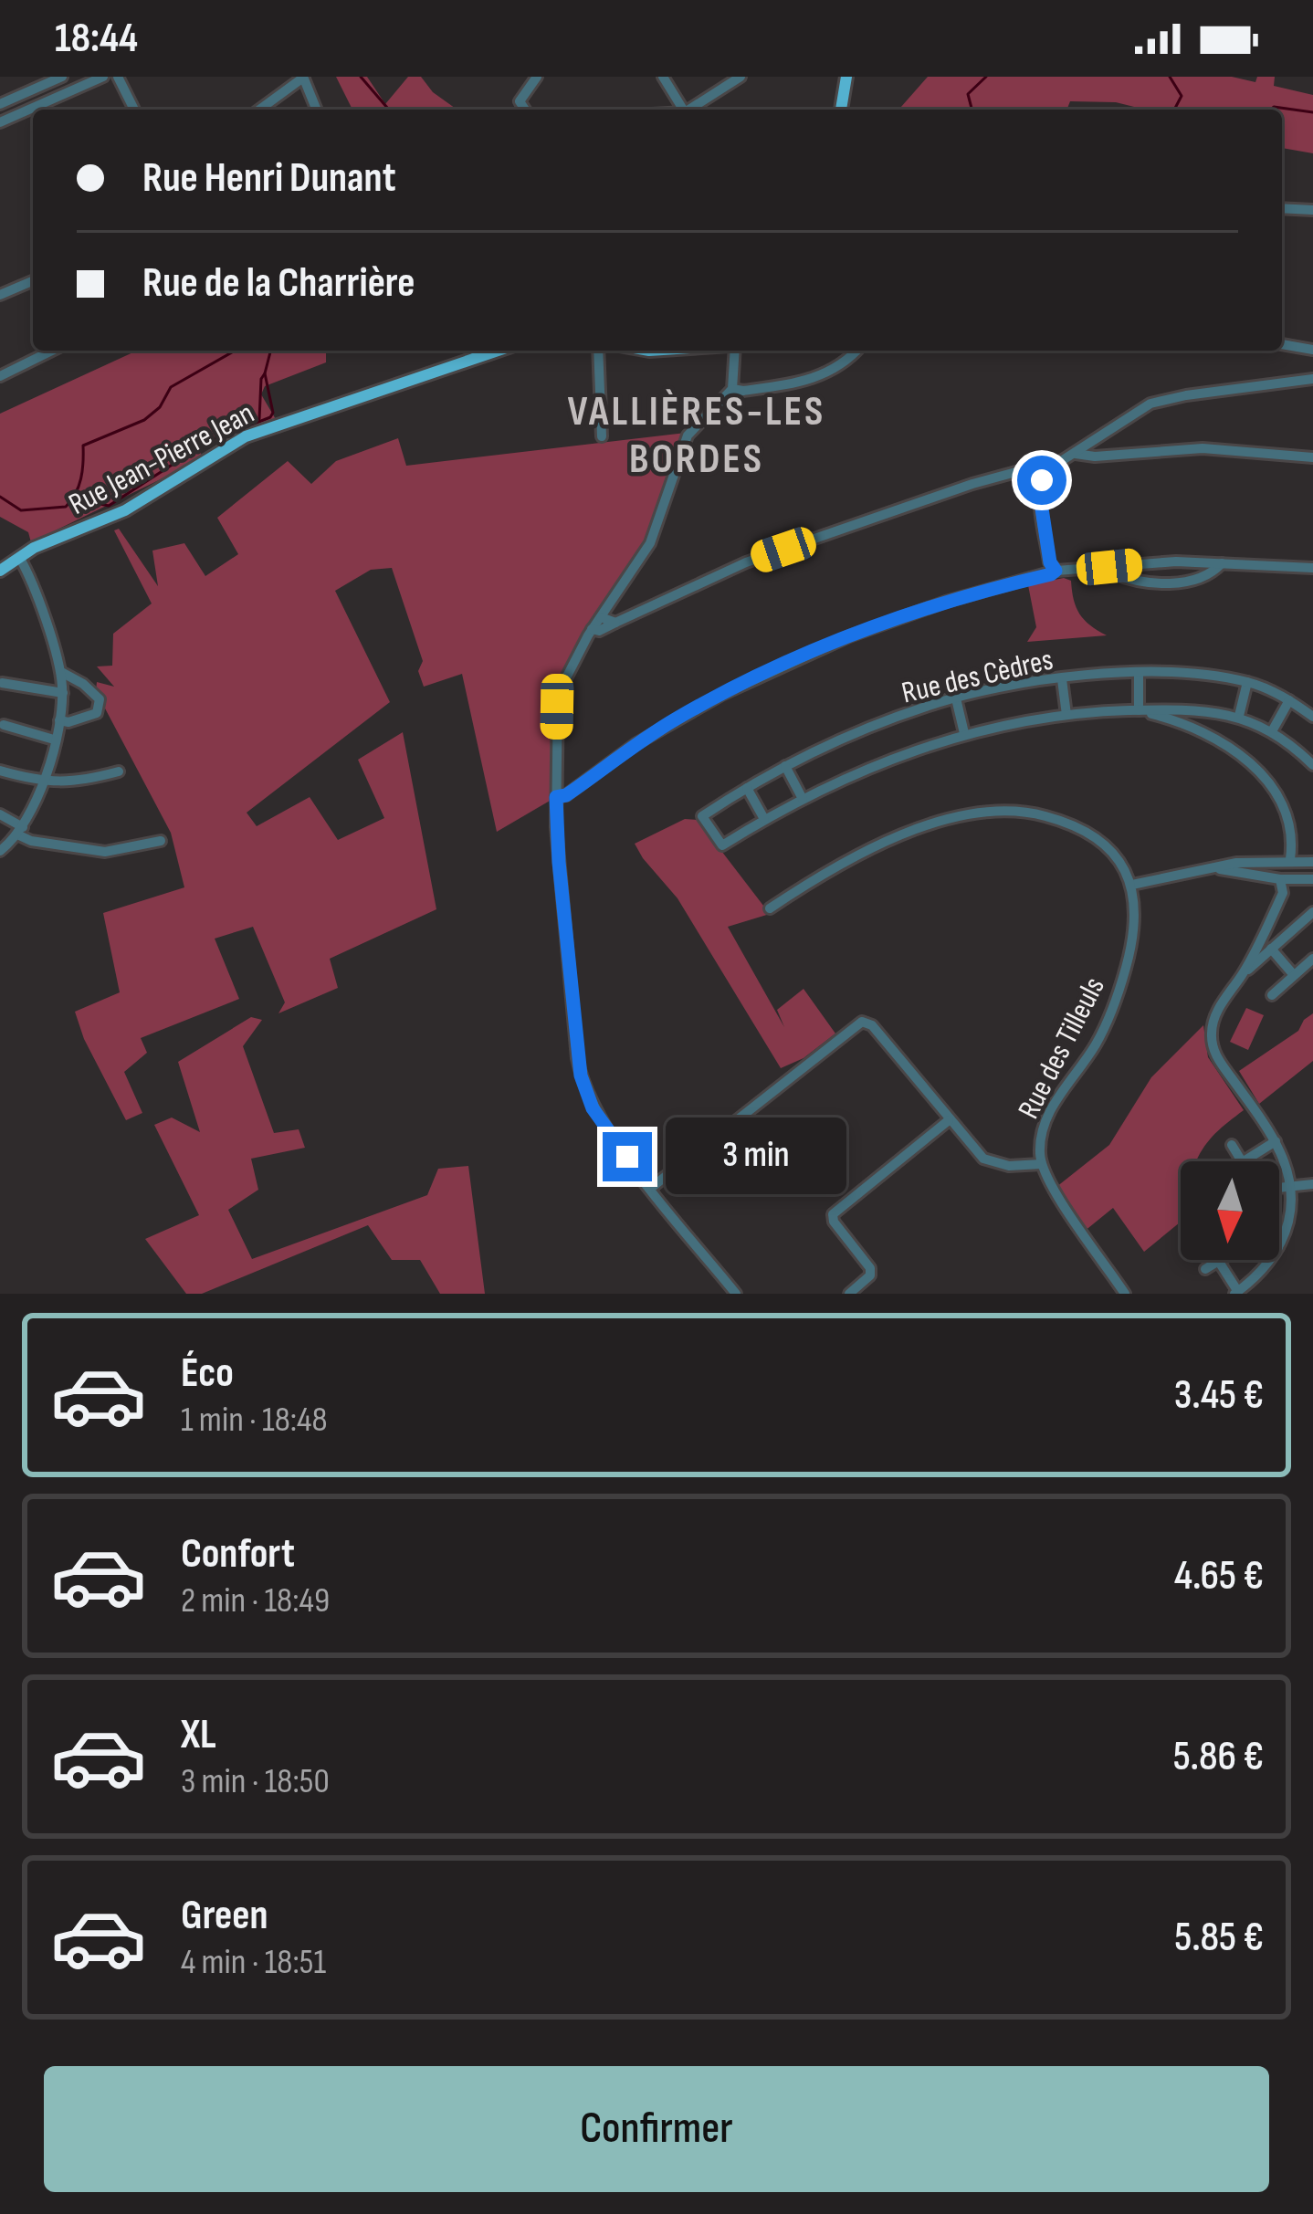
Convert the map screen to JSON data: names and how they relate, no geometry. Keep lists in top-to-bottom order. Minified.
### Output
{"streets":{"main road":["Rue Jean-Pierre Jean"],"street":["Rue des Cèdres","Rue des Tilleuls"]},"districts":["VALLIÈRES-LES BORDES"],"north":"bottom","page":{"status":"18:44","banner":["Rue Henri Dunant","Rue de la Charrière"],"bubble":"3 min","list":[{"name":"Éco","note":"1 min · 18:48","value":"3.45 €"},{"name":"Confort","note":"2 min · 18:49","value":"4.65 €"},{"name":"XL","note":"3 min · 18:50","value":"5.86 €"},{"name":"Green","note":"4 min · 18:51","value":"5.85 €"}],"buttons":"Confirmer"}}
